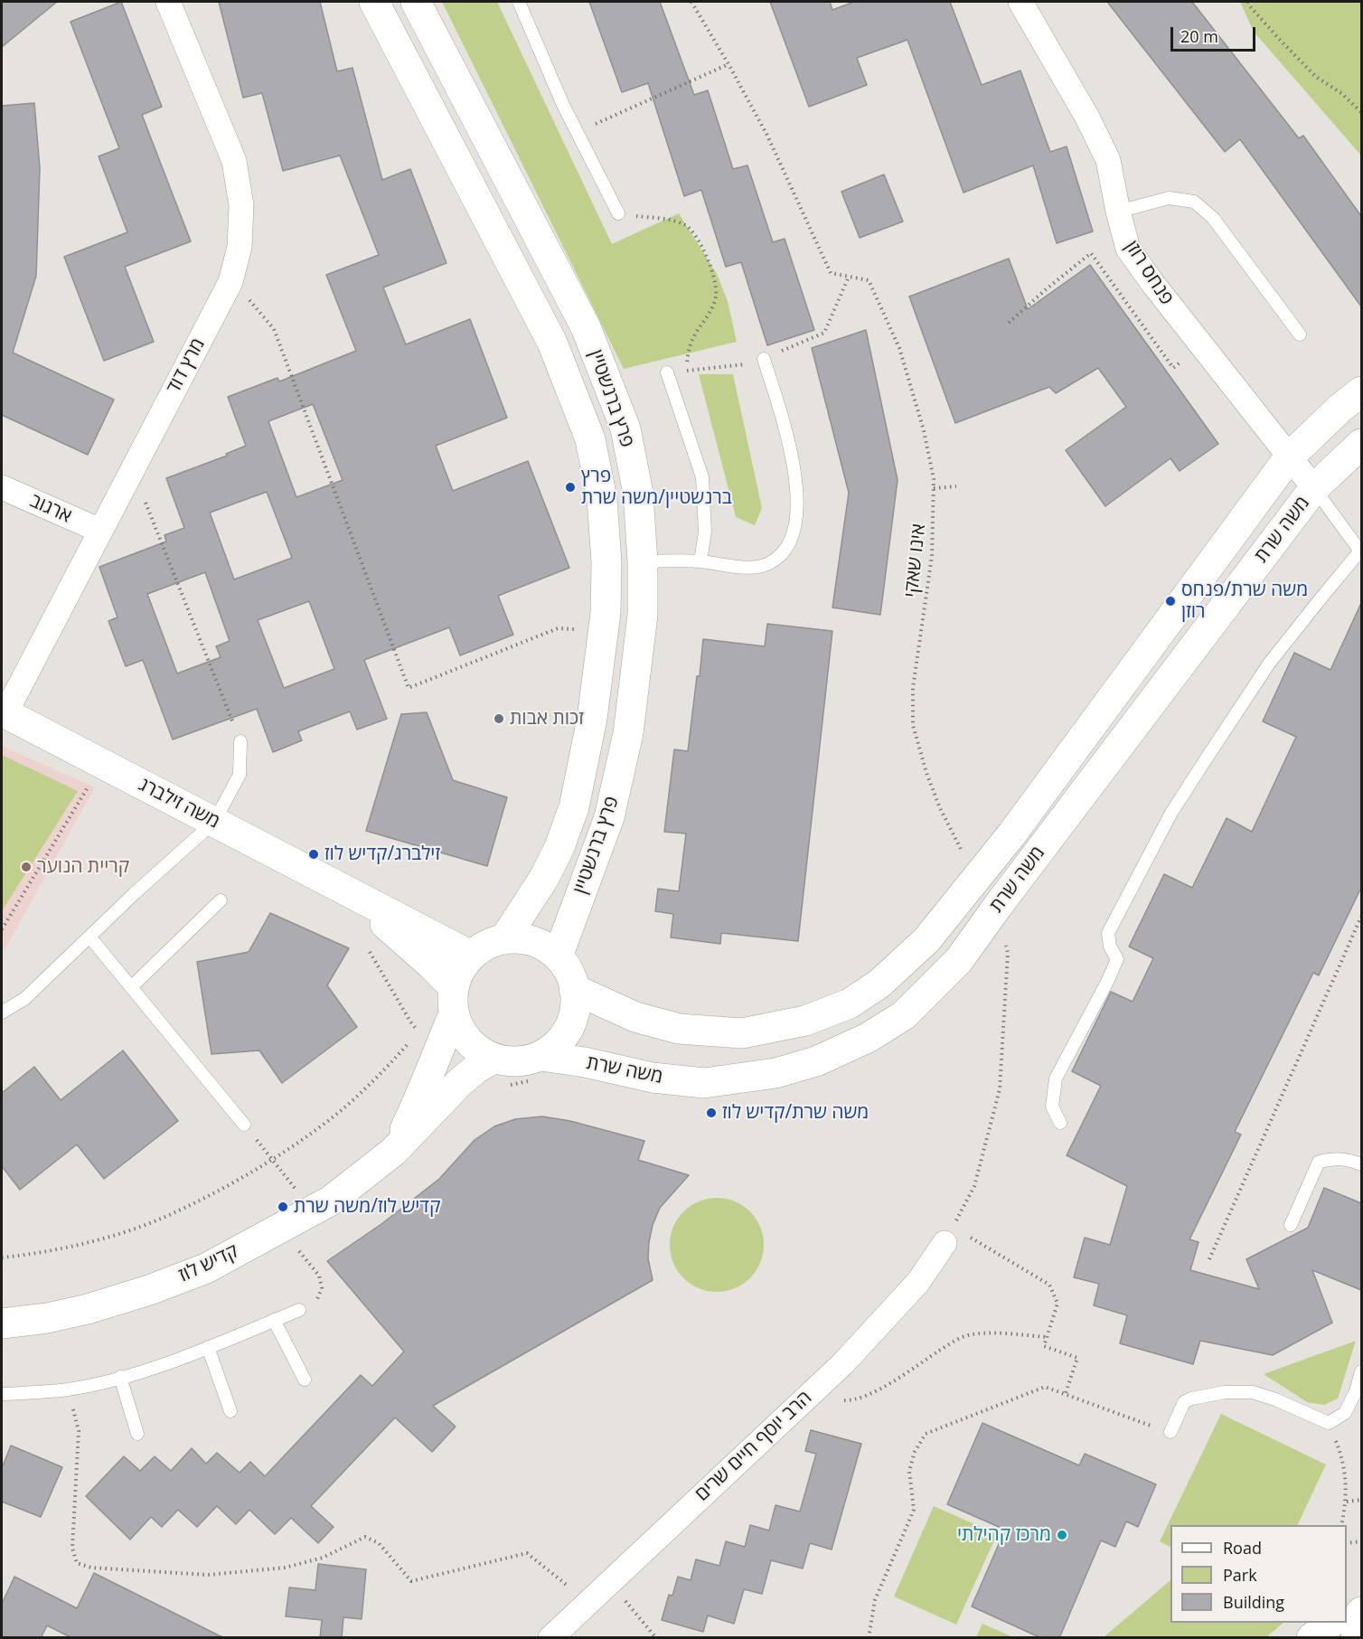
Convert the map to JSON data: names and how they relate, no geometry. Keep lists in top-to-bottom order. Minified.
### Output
{"streets":{"street":["פנחס רוזן","מרץ דוד","פרץ ברנשטיין","ארגוב","משה שרת","משה זילברג","קדיש לוז","הרב יוסף חיים שרים"],"path":["אינו שאקי"]},"crossings":[["פנחס רוזן","משה שרת"],["מרץ דוד","ארגוב"],["מרץ דוד","משה זילברג"],["פרץ ברנשטיין","משה שרת"],["פרץ ברנשטיין","משה זילברג"],["פרץ ברנשטיין","קדיש לוז"],["משה שרת","משה זילברג"],["משה שרת","קדיש לוז"],["משה זילברג","קדיש לוז"]],"places":["פרץ ברנשטיין/משה שרת","משה שרת/פנחס רוזן","זכות אבות","זילברג/קדיש לוז","קריית הנוער","משה שרת/קדיש לוז","קדיש לוז/משה שרת","מרכז קהילתי"],"legend":["Road","Park","Building"],"scale_bar":"20 m"}
